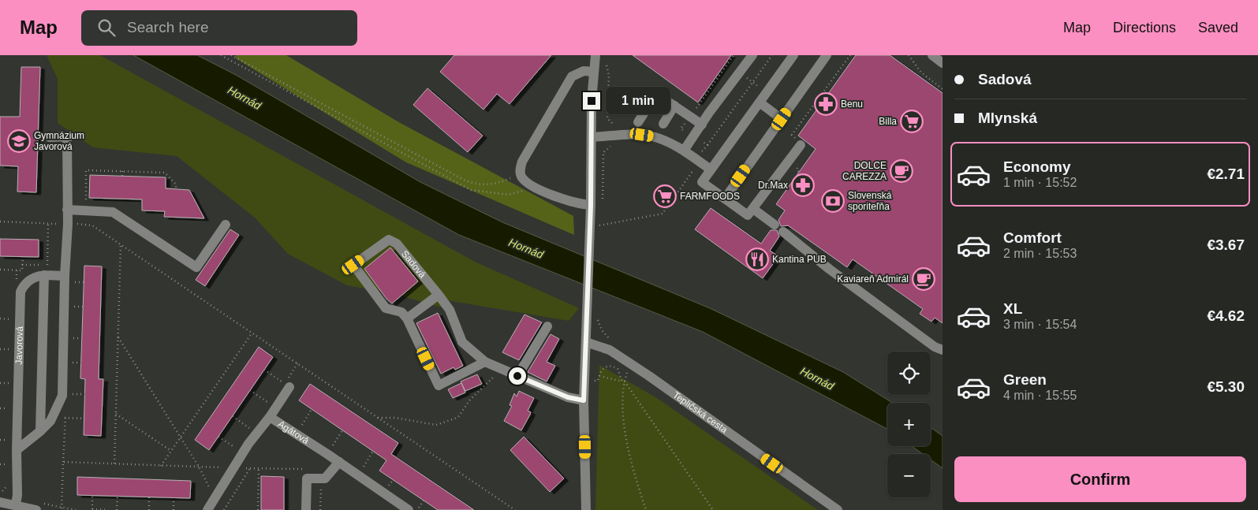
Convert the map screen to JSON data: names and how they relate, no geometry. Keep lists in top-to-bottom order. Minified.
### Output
{"streets":{"street":["Sadová","Javorová","Tepličská cesta","Agátová"]},"water":["Hornád"],"places":{"pharmacy":["Benu","Dr.Max"],"supermarket":["Billa","FARMFOODS"],"school or university":["Gymnázium Javorová"],"cafe":["DOLCE CAREZZA","Kaviareň Admirál"],"bank":["Slovenská sporiteľňa"],"restaurant":["Kantina PUB"]},"page":{"header":"Map","search":"Search here","nav":["Map","Directions","Saved"],"banner":["Sadová","Mlynská"],"bubble":"1 min","list":[{"name":"Economy","note":"1 min · 15:52","value":"€2.71"},{"name":"Comfort","note":"2 min · 15:53","value":"€3.67"},{"name":"XL","note":"3 min · 15:54","value":"€4.62"},{"name":"Green","note":"4 min · 15:55","value":"€5.30"}],"map_buttons":["+","−"],"buttons":"Confirm"}}
